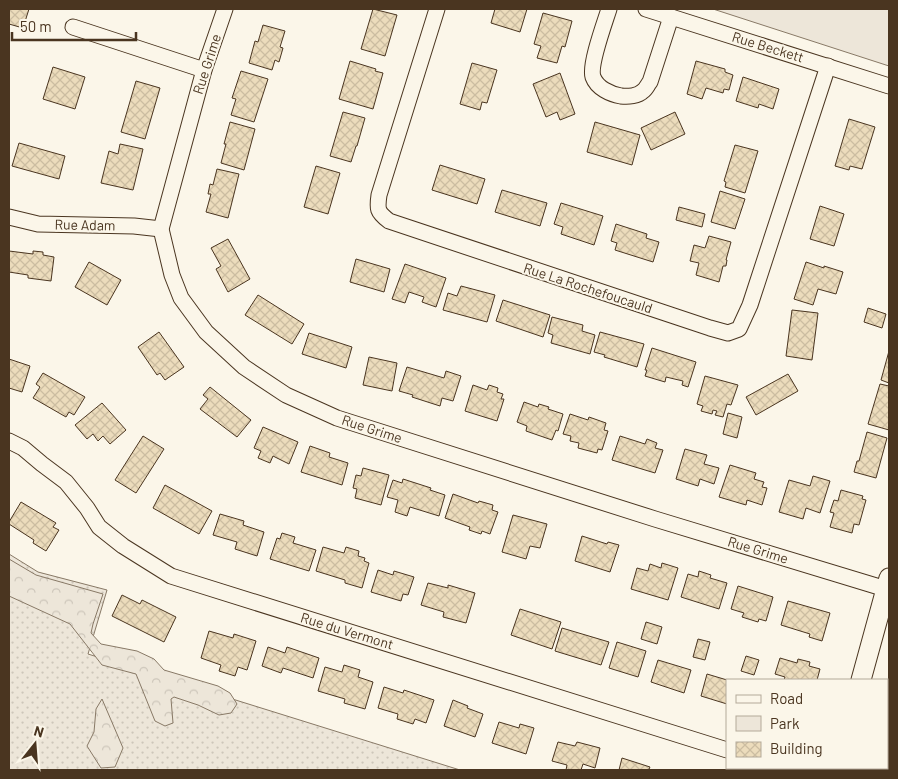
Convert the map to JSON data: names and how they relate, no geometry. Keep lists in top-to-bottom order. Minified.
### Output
{"streets":{"street":["Rue Beckett","Rue Grime","Rue Adam","Rue La Rochefoucauld","Rue du Vermont"]},"crossings":[["Rue Beckett","Rue La Rochefoucauld"],["Rue Grime","Rue Adam"]],"legend":["Road","Park","Building"],"scale_bar":"50 m","north":"top"}
